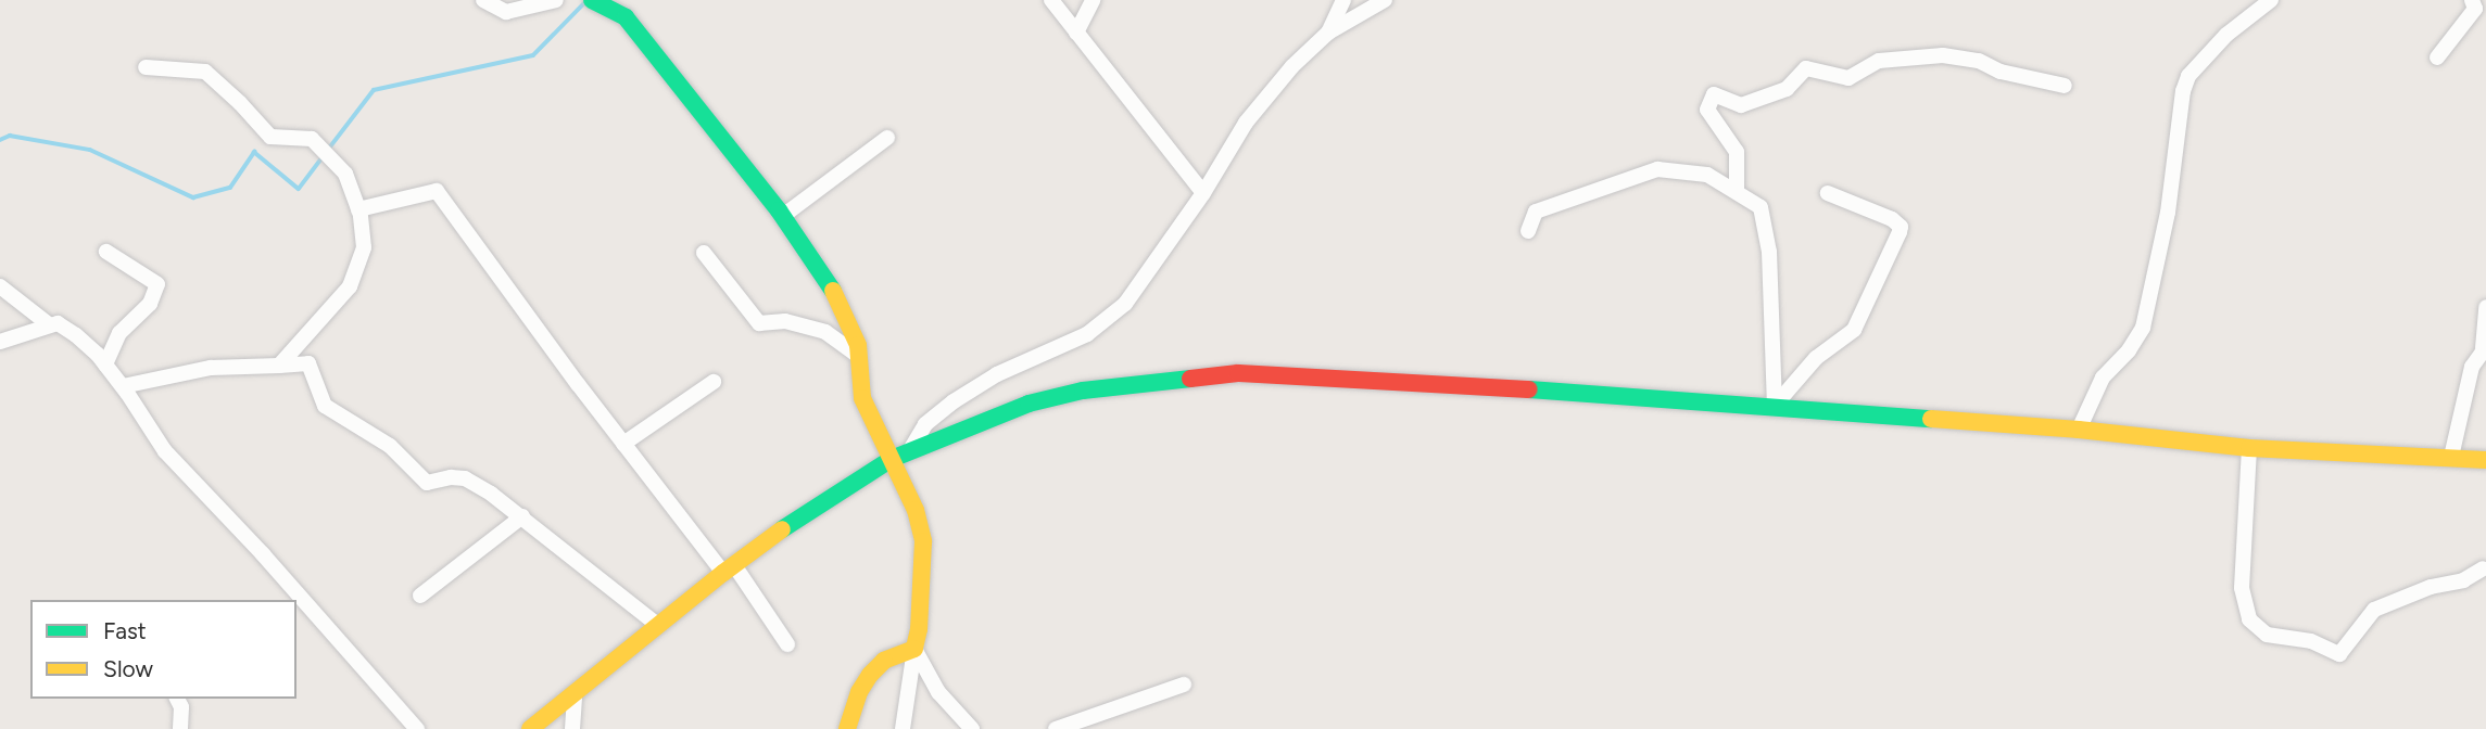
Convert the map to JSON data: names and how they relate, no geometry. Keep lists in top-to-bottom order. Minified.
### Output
{"legend":["Fast","Slow"]}
